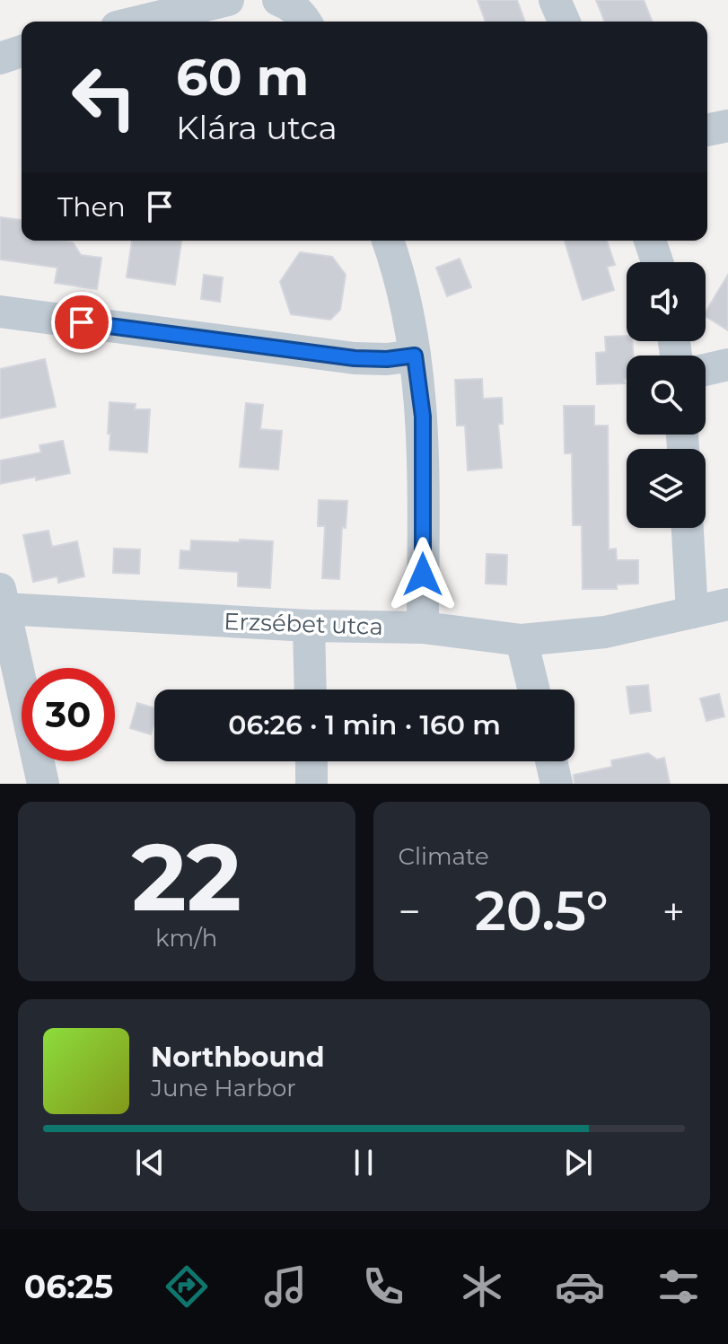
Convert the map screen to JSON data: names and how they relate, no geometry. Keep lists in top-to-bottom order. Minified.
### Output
{"streets":{"street":["Erzsébet utca"]},"page":{"turn":["60 m","Klára utca"],"then":"Then","limit":"30","trip":"06:26 · 1 min · 160 m","tile":[["22","km/h"],"Climate"],"heat":["−","20.5°","+"],"song":["Northbound","June Harbor"],"tabs":"06:25"}}
